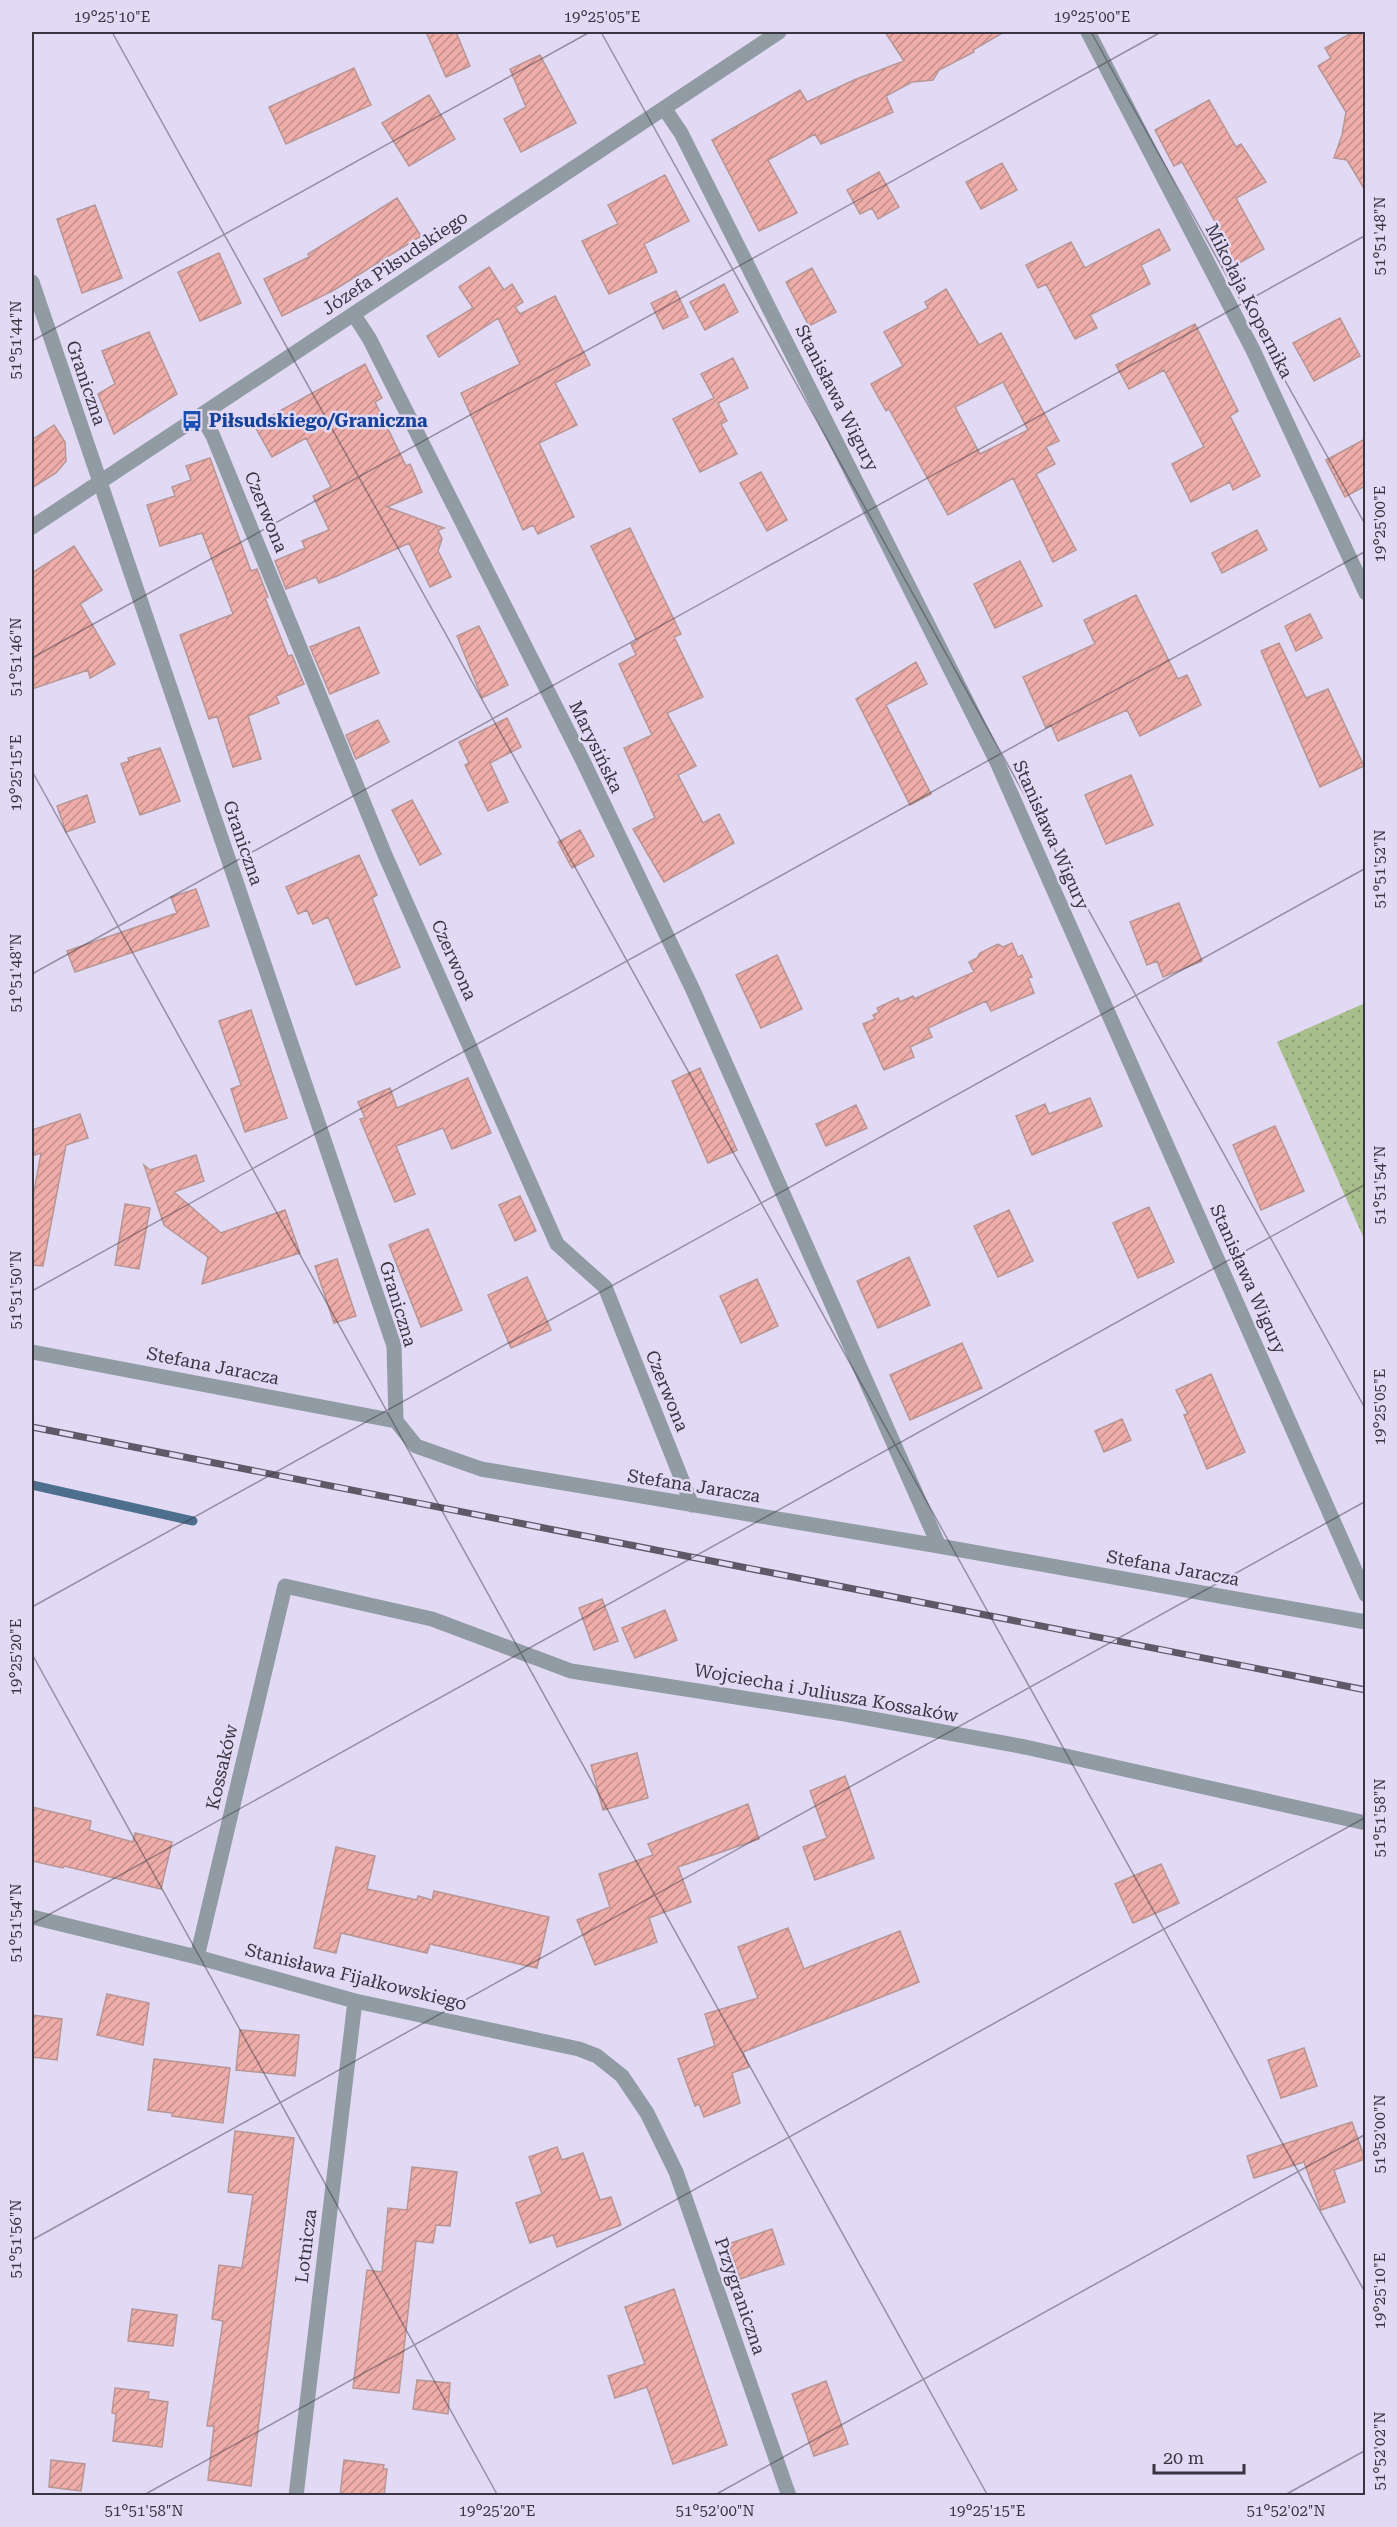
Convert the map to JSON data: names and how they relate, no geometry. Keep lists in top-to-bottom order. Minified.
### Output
{"streets":{"street":["Józefa Piłsudskiego","Mikołaja Kopernika","Graniczna","Stanisława Wigury","Czerwona","Marysińska","Stefana Jaracza","Wojciecha i Juliusza Kossaków","Kossaków","Stanisława Fijałkowskiego","Lotnicza","Przygraniczna"]},"crossings":[["Józefa Piłsudskiego","Graniczna"],["Józefa Piłsudskiego","Stanisława Wigury"],["Józefa Piłsudskiego","Czerwona"],["Józefa Piłsudskiego","Marysińska"],["Graniczna","Stefana Jaracza"],["Czerwona","Stefana Jaracza"],["Marysińska","Stefana Jaracza"],["Wojciecha i Juliusza Kossaków","Kossaków"],["Kossaków","Stanisława Fijałkowskiego"],["Stanisława Fijałkowskiego","Lotnicza"],["Stanisława Fijałkowskiego","Przygraniczna"]],"places":{"bus stop":["Piłsudskiego/Graniczna"]},"scale_bar":"20 m","coordinates":["19°25'10\"E","19°25'05\"E","19°25'00\"E","51°51'48\"N","51°51'44\"N","51°51'46\"N","19°25'15\"E","51°51'52\"N","51°51'54\"N","51°51'50\"N","19°25'20\"E","51°51'58\"N","51°52'00\"N","51°51'56\"N","51°52'02\"N"]}
